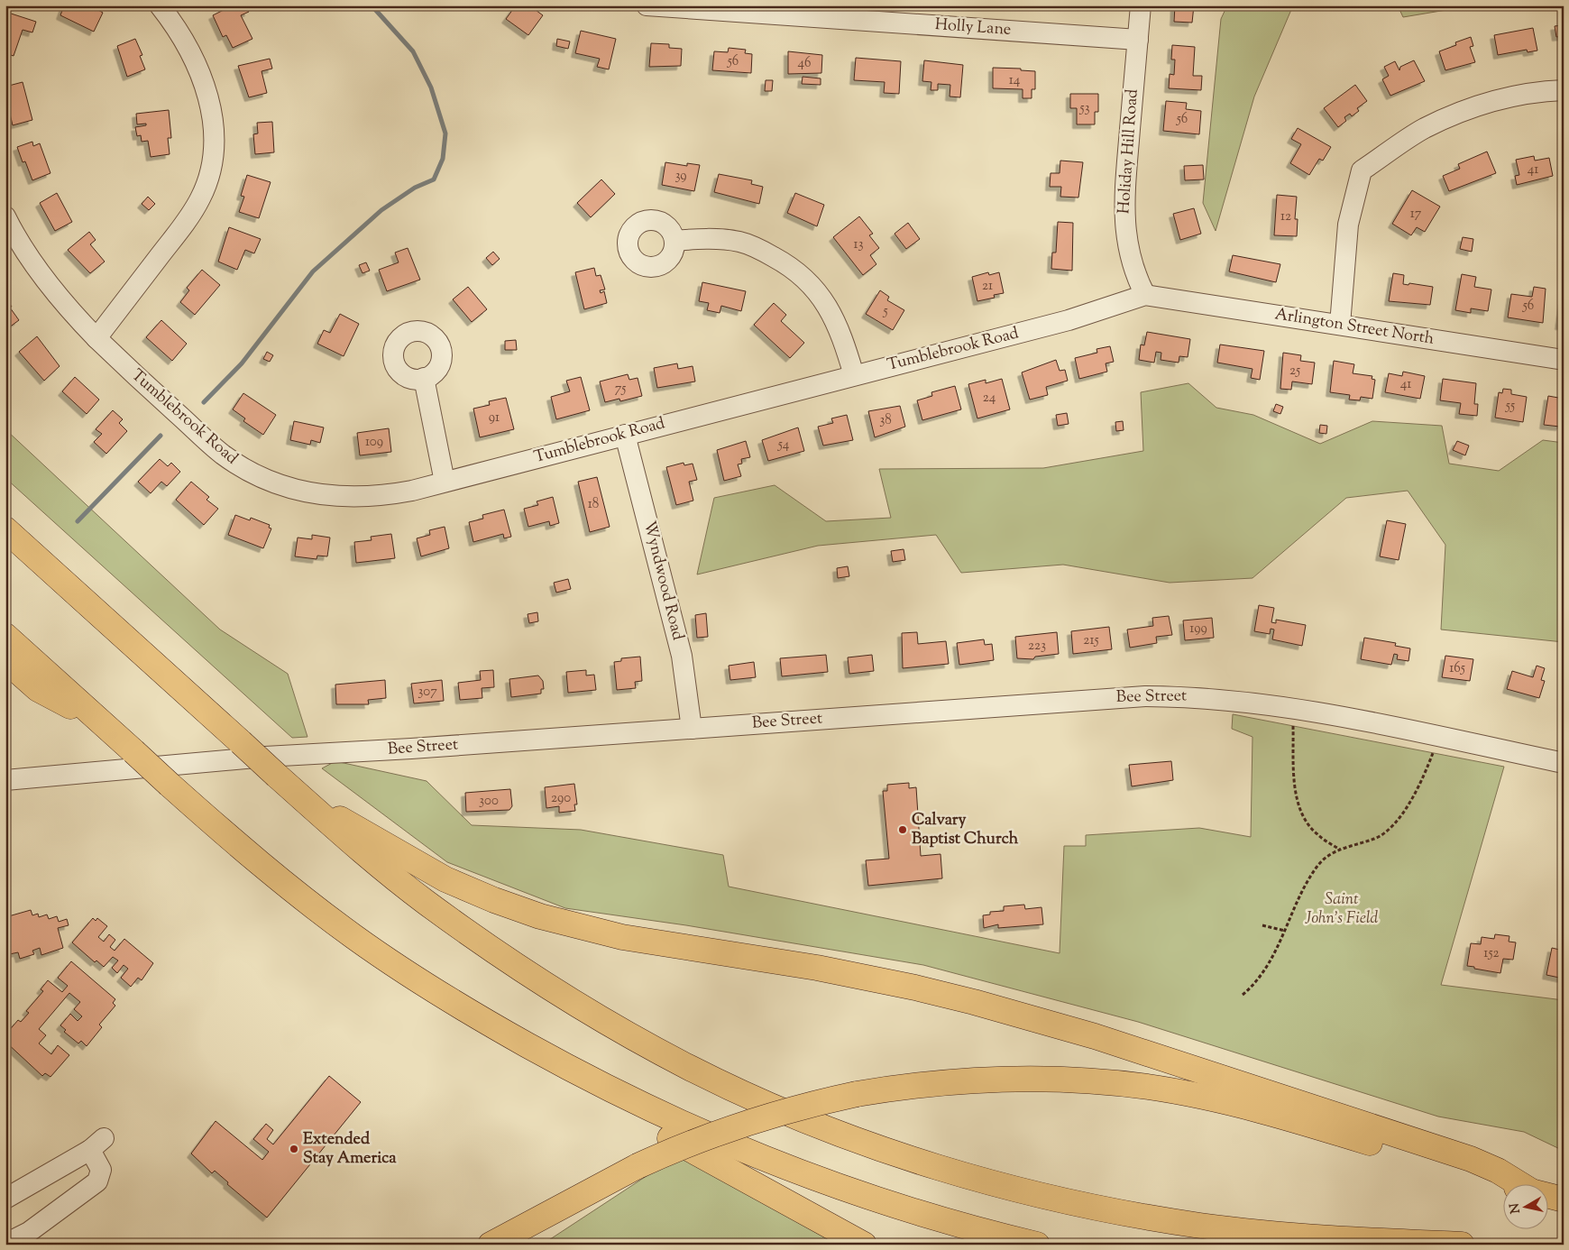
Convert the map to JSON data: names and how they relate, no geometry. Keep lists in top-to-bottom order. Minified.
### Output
{"streets":{"street":["Holly Lane","Holiday Hill Road","Arlington Street North","Tumblebrook Road","Wyndwood Road","Bee Street"]},"crossings":[["Holly Lane","Holiday Hill Road"],["Holiday Hill Road","Arlington Street North"],["Holiday Hill Road","Tumblebrook Road"],["Arlington Street North","Tumblebrook Road"],["Tumblebrook Road","Wyndwood Road"],["Wyndwood Road","Bee Street"]],"parks":["Saint John's Field"],"places":["Calvary Baptist Church","Extended Stay America"],"house_numbers":["56","46","14","53","56","41","39","17","12","13","21","56","5","25","41","75","24","55","91","38","109","54","18","199","215","223","165","307","290","300","152"],"north":"left"}
